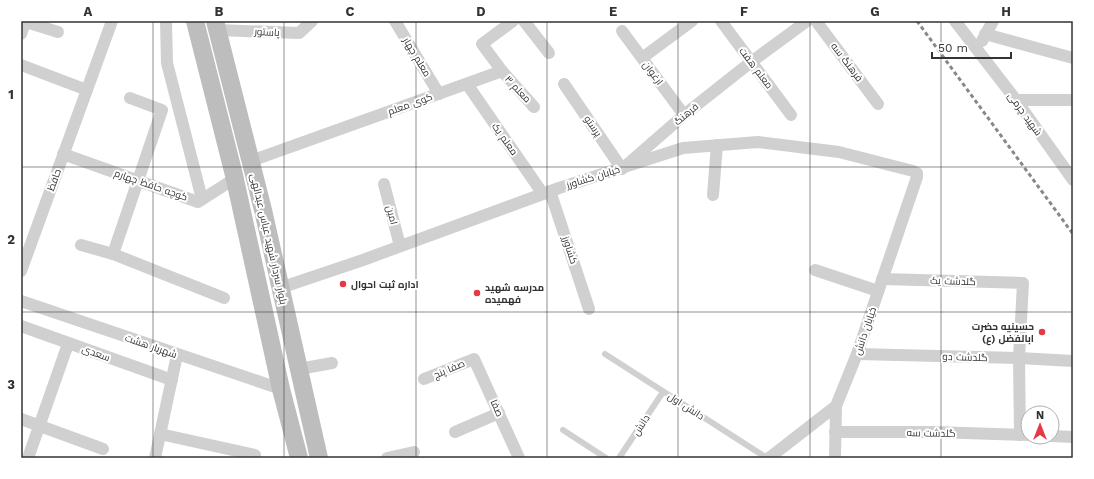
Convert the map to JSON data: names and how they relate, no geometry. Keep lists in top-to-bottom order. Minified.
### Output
{"streets":{"street":["پاستور","معلم چهار","فرهنگ سه","معلم هفت","ارغوان","معلم ۳","کوی معلم","فرهنگ","شهید چرمی","پرستو","معلم یک","خیابان کشاورز","حافظ","کوچه حافظ چهارم","امین","بلوار سردار شهید عباس عبدالهی","کشاورز","گلدشت یک","خیابان دانش","شهریار هشت","سعدی","گلدشت دو","صفا پنج","صفا","گلدشت سه"],"lane":["دانش اول","دانش"]},"crossings":[["پاستور","بلوار سردار شهید عباس عبدالهی"],["معلم چهار","کوی معلم"],["معلم هفت","فرهنگ"],["ارغوان","فرهنگ"],["معلم ۳","کوی معلم"],["کوی معلم","معلم یک"],["کوی معلم","بلوار سردار شهید عباس عبدالهی"],["فرهنگ","پرستو"],["فرهنگ","خیابان کشاورز"],["پرستو","خیابان کشاورز"],["معلم یک","خیابان کشاورز"],["معلم یک","کشاورز"],["خیابان کشاورز","امین"],["خیابان کشاورز","بلوار سردار شهید عباس عبدالهی"],["خیابان کشاورز","کشاورز"],["خیابان کشاورز","خیابان دانش"],["حافظ","کوچه حافظ چهارم"],["کوچه حافظ چهارم","بلوار سردار شهید عباس عبدالهی"],["بلوار سردار شهید عباس عبدالهی","شهریار هشت"],["گلدشت یک","خیابان دانش"],["گلدشت یک","گلدشت دو"],["خیابان دانش","گلدشت دو"],["خیابان دانش","دانش اول"],["صفا پنج","صفا"],["دانش اول","دانش"]],"places":["اداره ثبت احوال","مدرسه شهید فهمیده","حسینیه حضرت ابالفضل (ع)"],"scale_bar":"50 m","north":"top","grid":{"columns":["A","B","C","D","E","F","G","H"],"rows":["1","2","3"]}}
